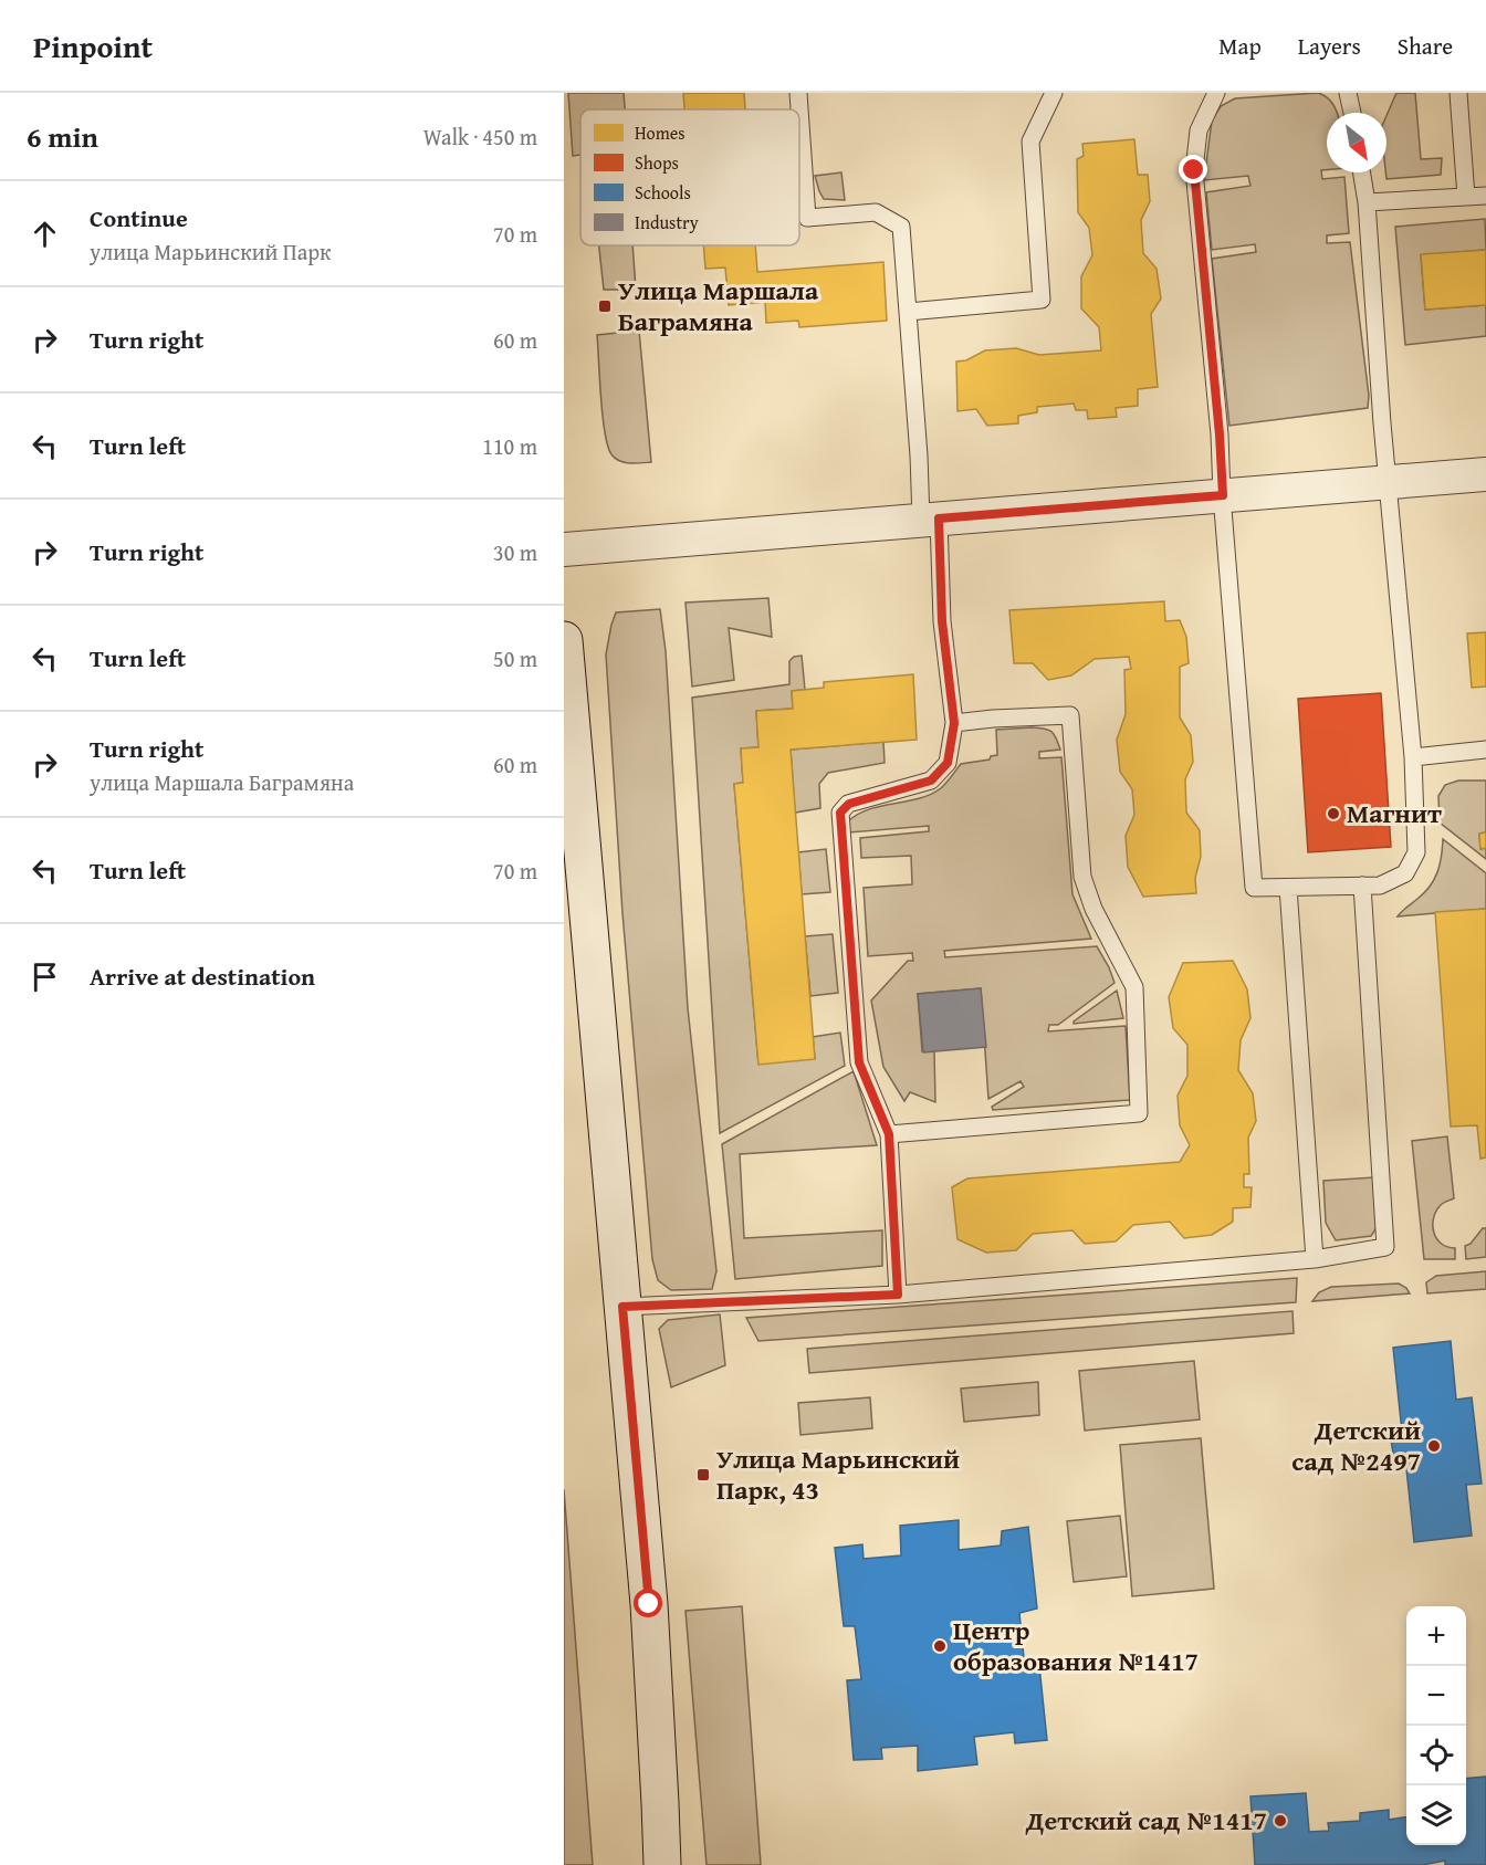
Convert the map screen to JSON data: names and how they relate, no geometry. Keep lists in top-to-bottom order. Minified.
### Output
{"places":{"transit":["Улица Маршала Баграмяна","Улица Марьинский Парк, 43"],"other":["Магнит","Детский сад №2497","Центр образования №1417","Детский сад №1417"]},"legend":["Homes","Shops","Schools","Industry"],"north":"bottom right","page":{"header":"Pinpoint","nav":["Map","Layers","Share"],"heading":["6 min","Walk · 450 m"],"list":[["Continue","улица Марьинский Парк","70 m"],["Turn right","60 m"],["Turn left","110 m"],["Turn right","30 m"],["Turn left","50 m"],["Turn right","улица Маршала Баграмяна","60 m"],["Turn left","70 m"],"Arrive at destination"],"map_buttons":["+","−"]}}
